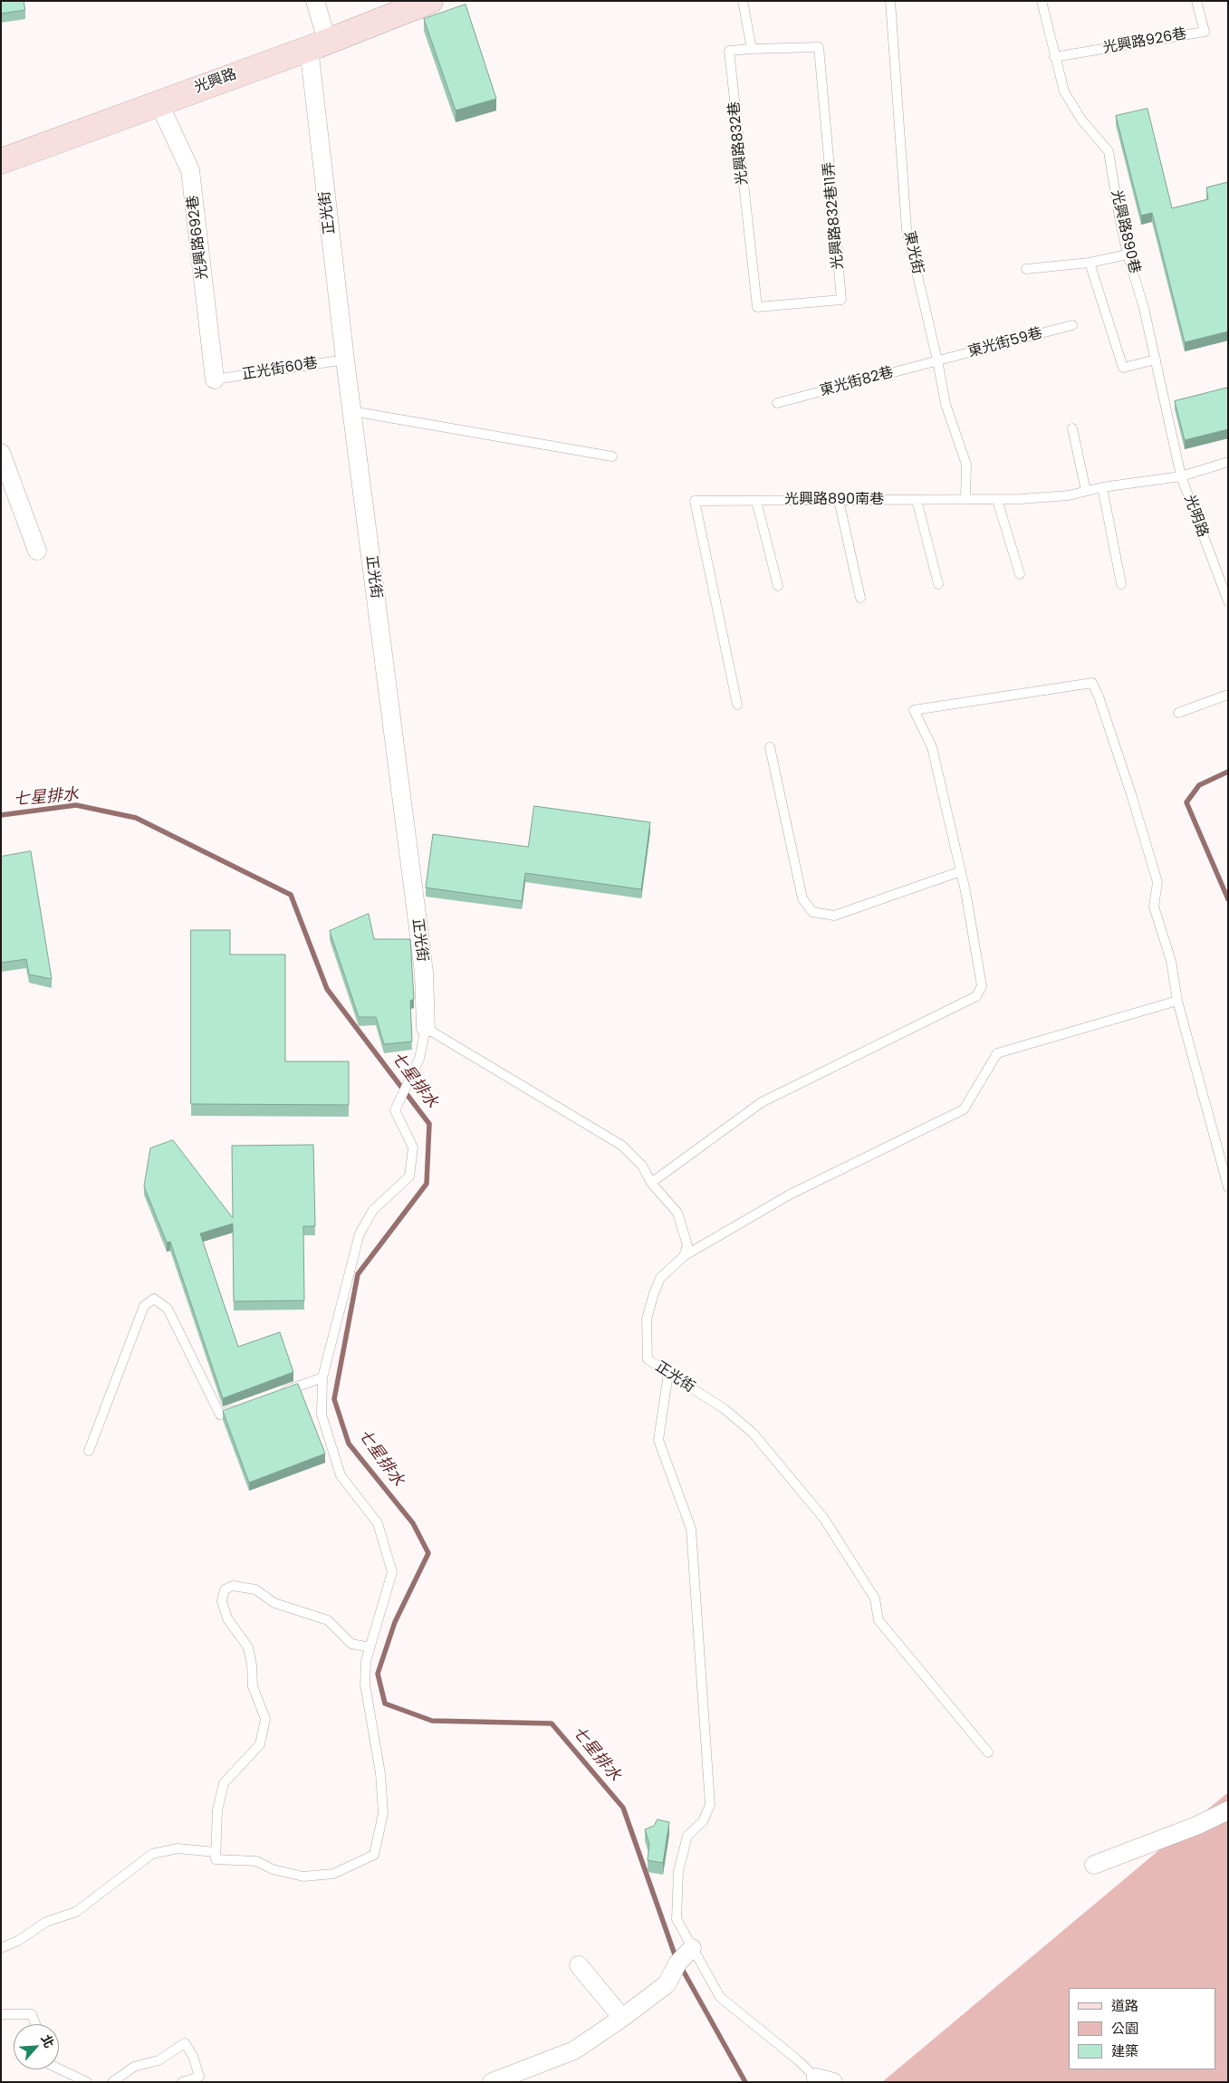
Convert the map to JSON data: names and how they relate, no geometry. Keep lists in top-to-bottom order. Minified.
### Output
{"streets":{"main road":["光興路"],"street":["正光街","光興路692巷"],"lane":["光興路926巷","光興路832巷","光興路832巷11弄","光興路890巷","東光街","東光街59巷","正光街60巷","東光街82巷","光興路890南巷","光明路"]},"crossings":[["光興路926巷","光興路890巷"],["光興路","正光街"],["光興路","光興路692巷"],["光興路832巷","光興路832巷11弄"],["正光街","正光街60巷"],["光興路890巷","光興路890南巷"],["光興路890巷","光明路"],["光興路692巷","正光街60巷"],["東光街","東光街59巷"],["東光街","東光街82巷"],["東光街","光興路890南巷"],["東光街59巷","東光街82巷"],["光興路890南巷","光明路"]],"water":["七星排水"],"legend":["道路","公園","建築"],"north":"top right"}
